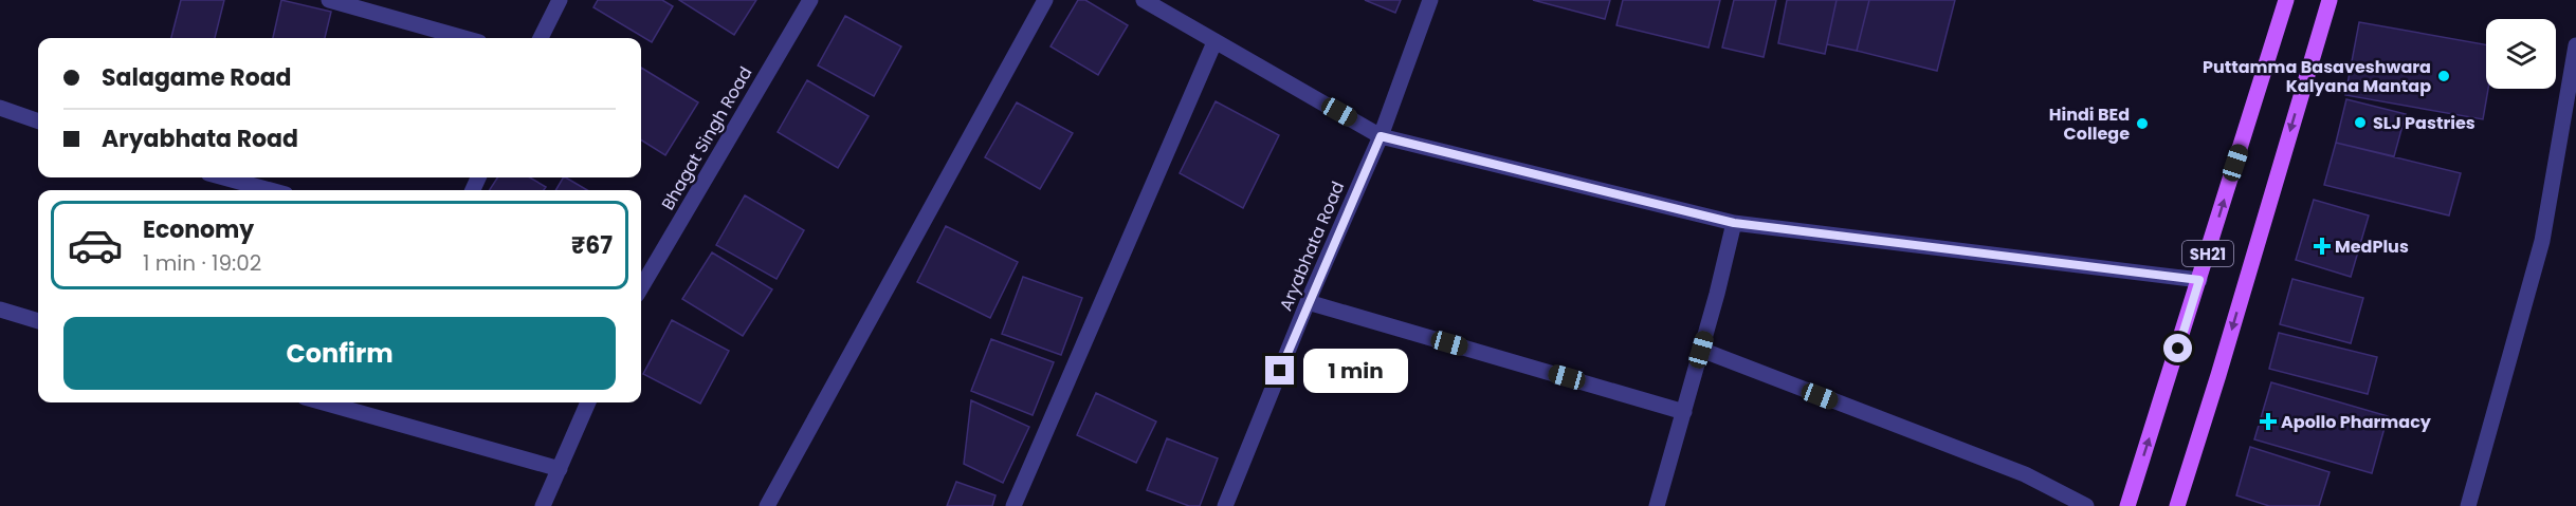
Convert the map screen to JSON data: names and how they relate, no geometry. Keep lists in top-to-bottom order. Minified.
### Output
{"streets":{"main road":["SH21"],"street":["Bhagat Singh Road","Aryabhata Road"]},"places":{"other":["Puttamma Basaveshwara Kalyana Mantap","SLJ Pastries","Hindi BEd College"],"health":["MedPlus","Apollo Pharmacy"]},"page":{"banner":["Salagame Road","Aryabhata Road"],"list":[{"name":"Economy","note":"1 min · 19:02","value":"₹67"}],"buttons":"Confirm","bubble":"1 min"}}
